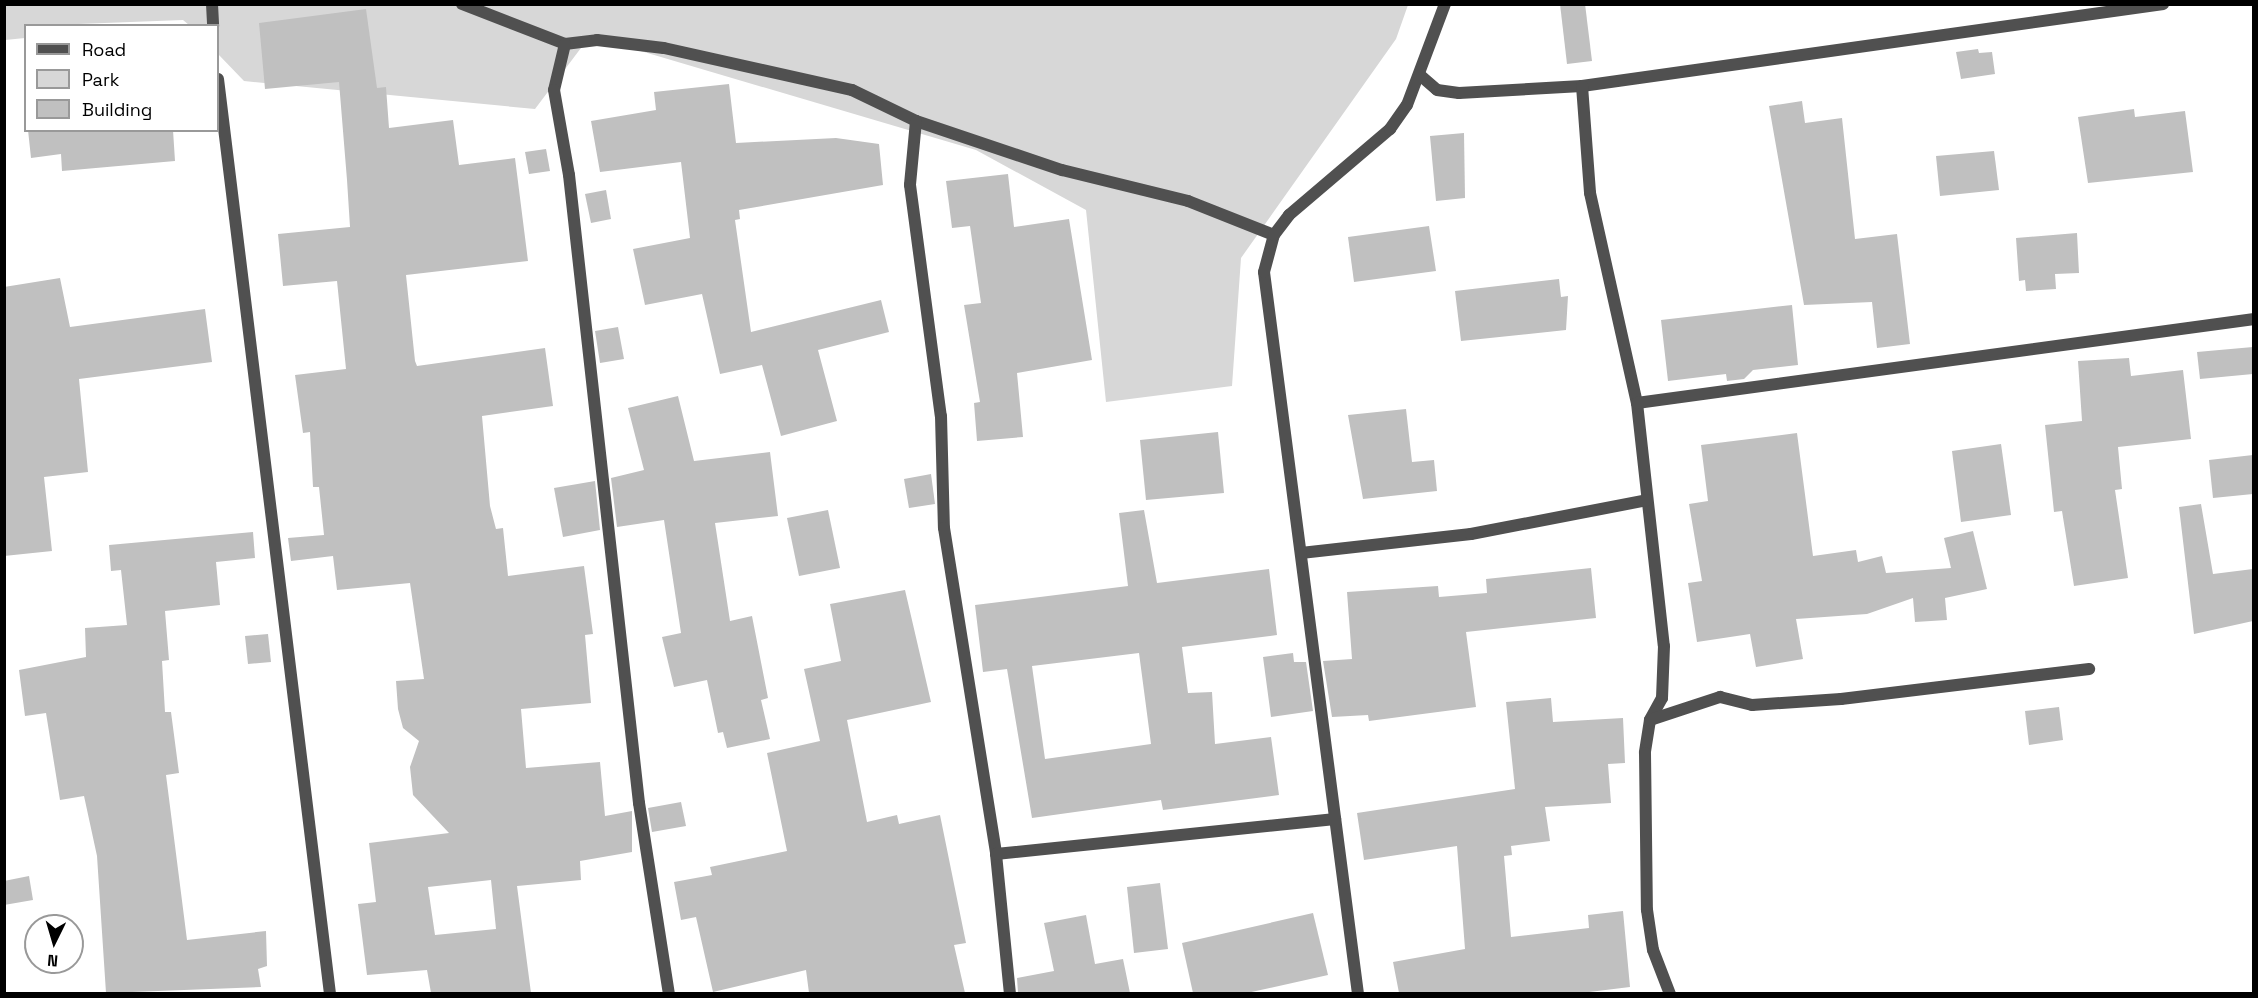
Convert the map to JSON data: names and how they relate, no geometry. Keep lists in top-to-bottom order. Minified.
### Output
{"legend":["Road","Park","Building"],"north":"bottom"}
